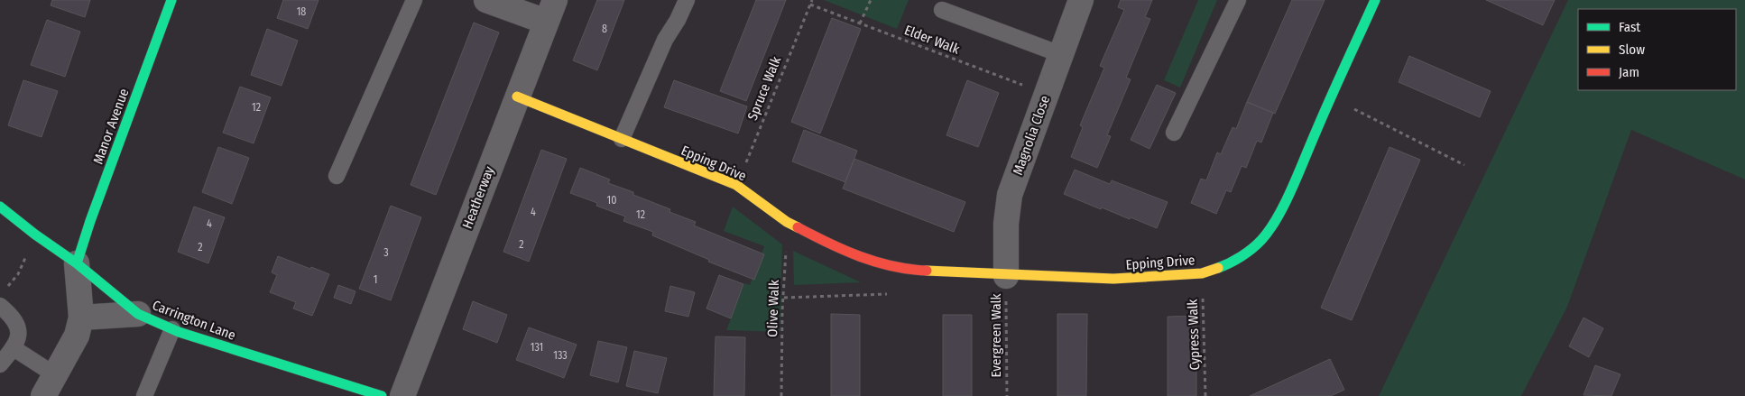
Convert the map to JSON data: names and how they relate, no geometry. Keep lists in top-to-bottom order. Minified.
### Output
{"streets":{"street":["Manor Avenue","Magnolia Close","Epping Drive","Heatherway","Carrington Lane"],"path":["Elder Walk","Spruce Walk","Olive Walk","Cypress Walk","Evergreen Walk"]},"crossings":[["Elder Walk","Spruce Walk"],["Elder Walk","Magnolia Close"],["Spruce Walk","Epping Drive"],["Manor Avenue","Carrington Lane"],["Magnolia Close","Epping Drive"],["Magnolia Close","Evergreen Walk"],["Epping Drive","Heatherway"],["Epping Drive","Olive Walk"],["Epping Drive","Cypress Walk"],["Epping Drive","Evergreen Walk"]],"house_numbers":["18","8","12","10","4","12","4","2","2","3","1","131","133"],"legend":["Fast","Slow","Jam"]}
